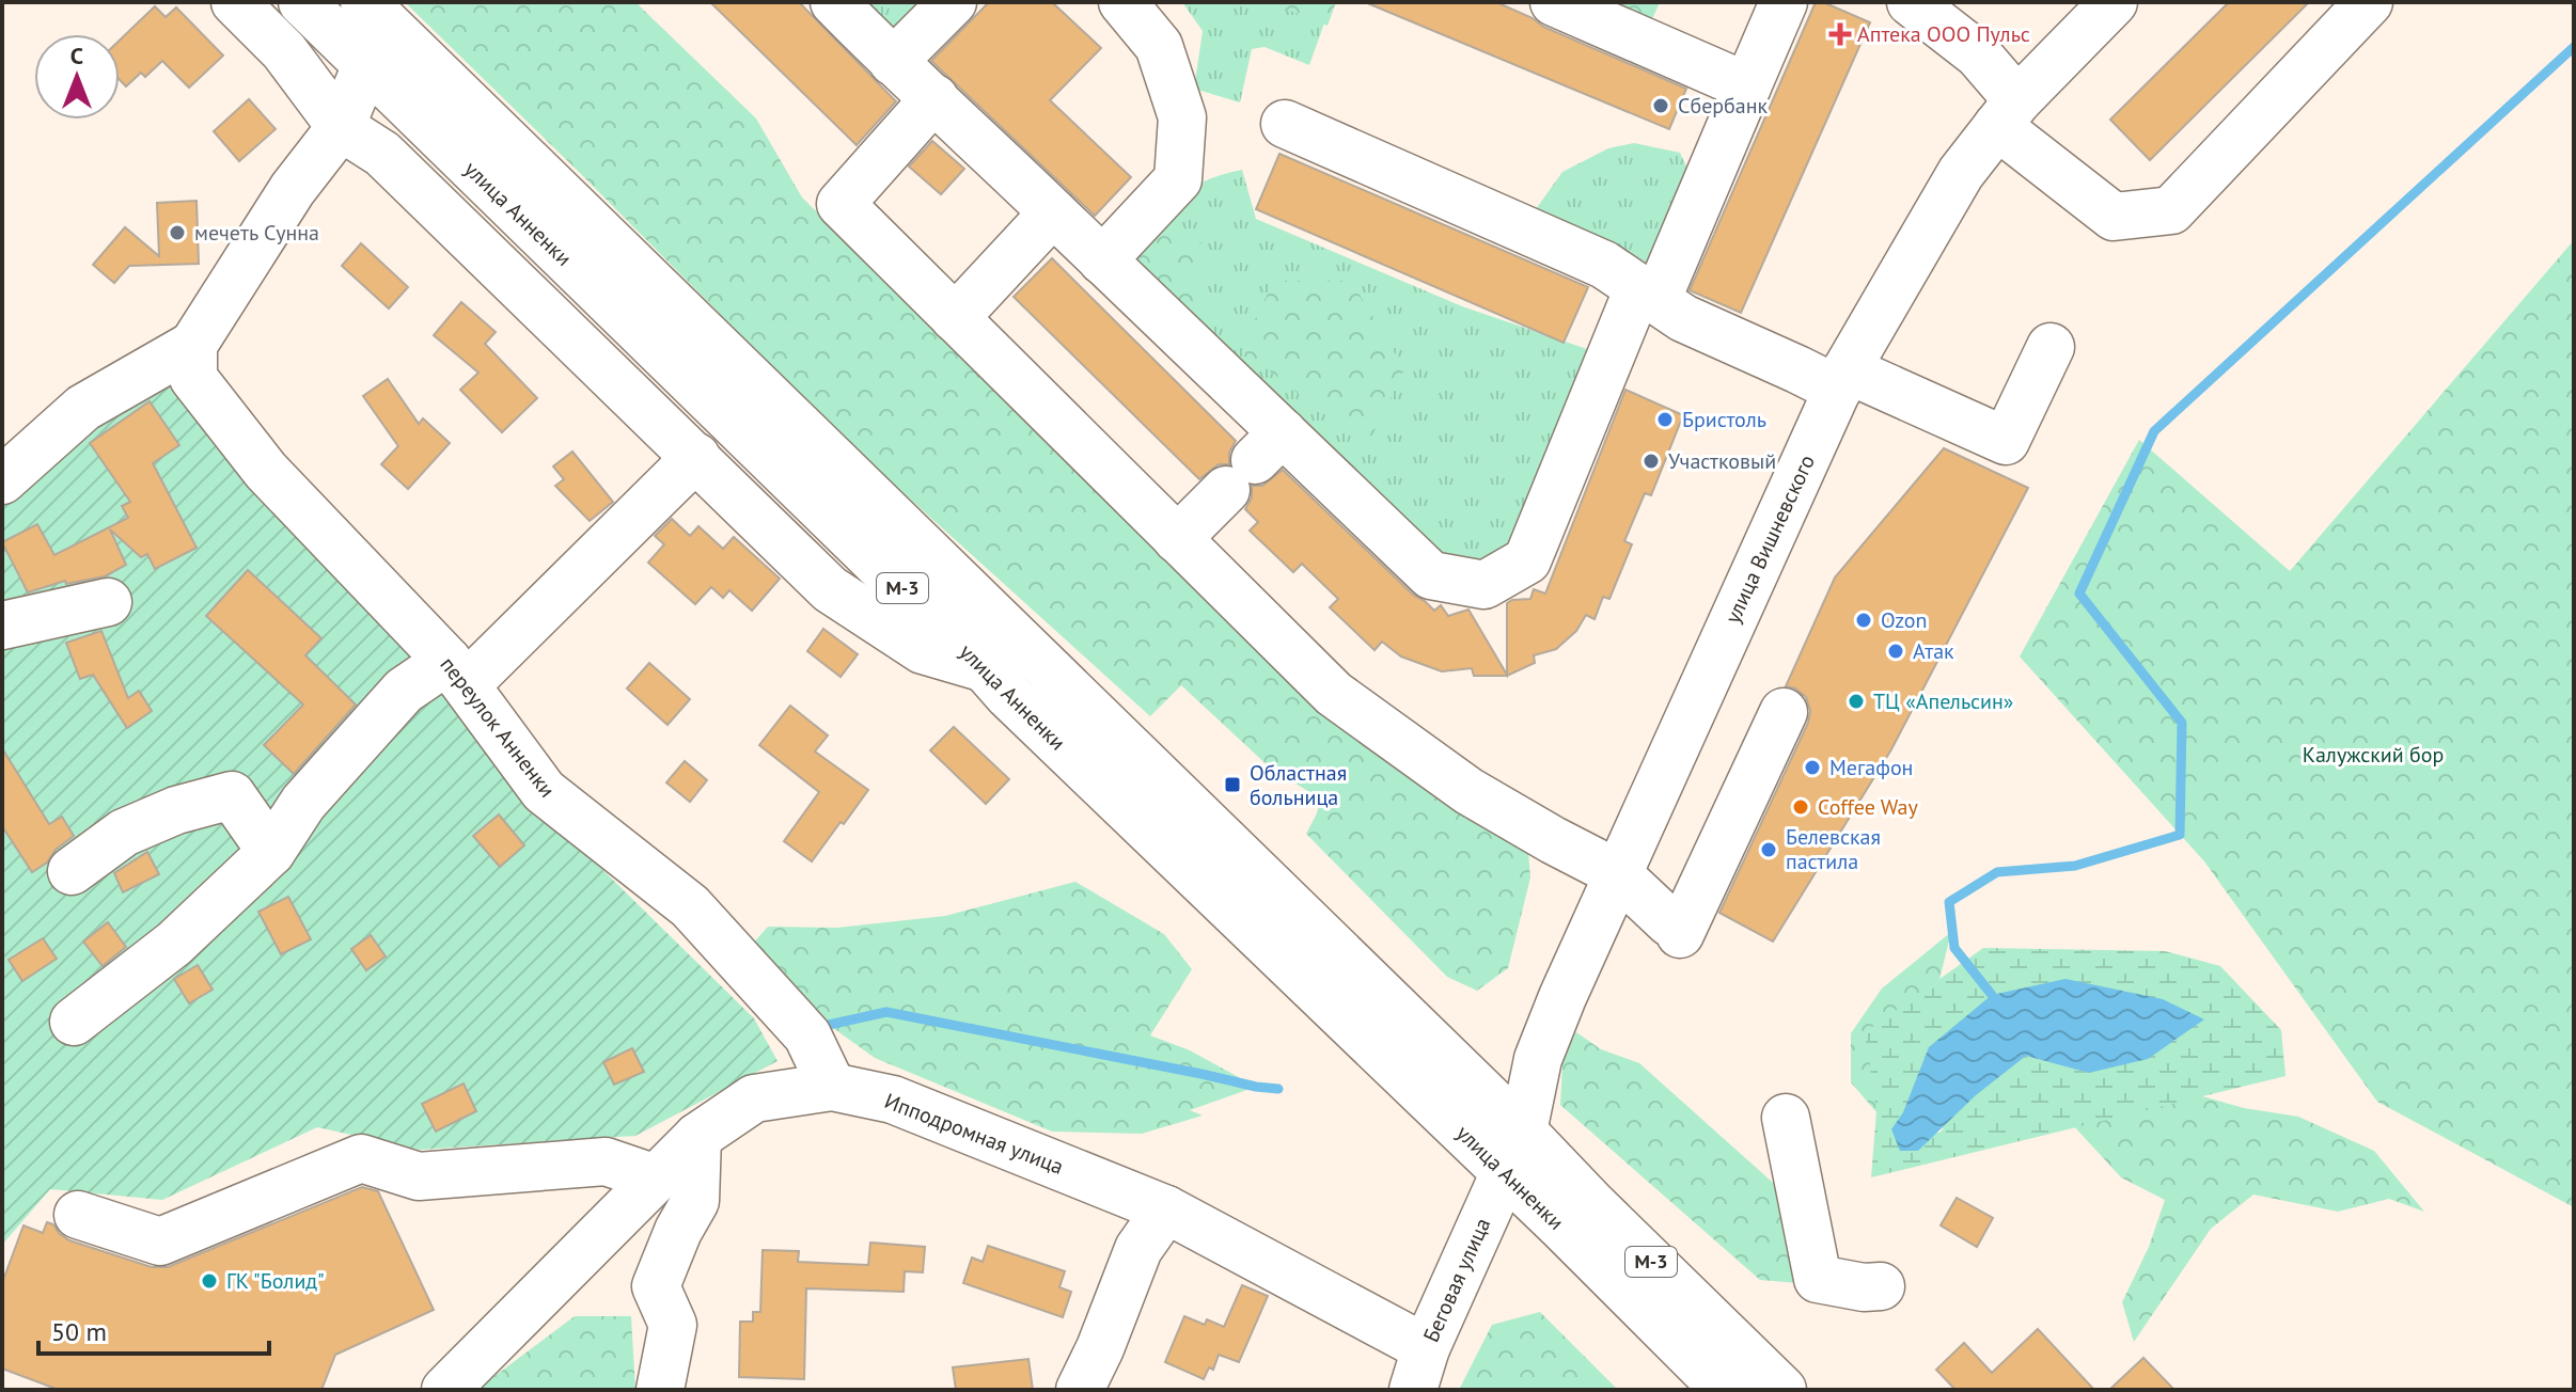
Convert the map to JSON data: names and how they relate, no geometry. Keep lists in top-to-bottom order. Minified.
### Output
{"streets":{"street":["улица Анненки","улица Вишневского","М-3","переулок Анненки","Ипподромная улица","Беговая улица"]},"crossings":[["улица Анненки","улица Вишневского"],["улица Анненки","Беговая улица"],["улица Вишневского","Беговая улица"],["переулок Анненки","Ипподромная улица"],["Ипподромная улица","Беговая улица"]],"parks":["Калужский бор"],"places":{"health":["Аптека ООО Пульс"],"other":["Сбербанк","мечеть Сунна","Бристоль","Участковый","Ozon","Атак","ТЦ «Апельсин»","Мегафон","Coffee Way","Белевская пастила","ГК \"Болид\""],"transit":["Областная больница"]},"scale_bar":"50 m","north":"top"}
